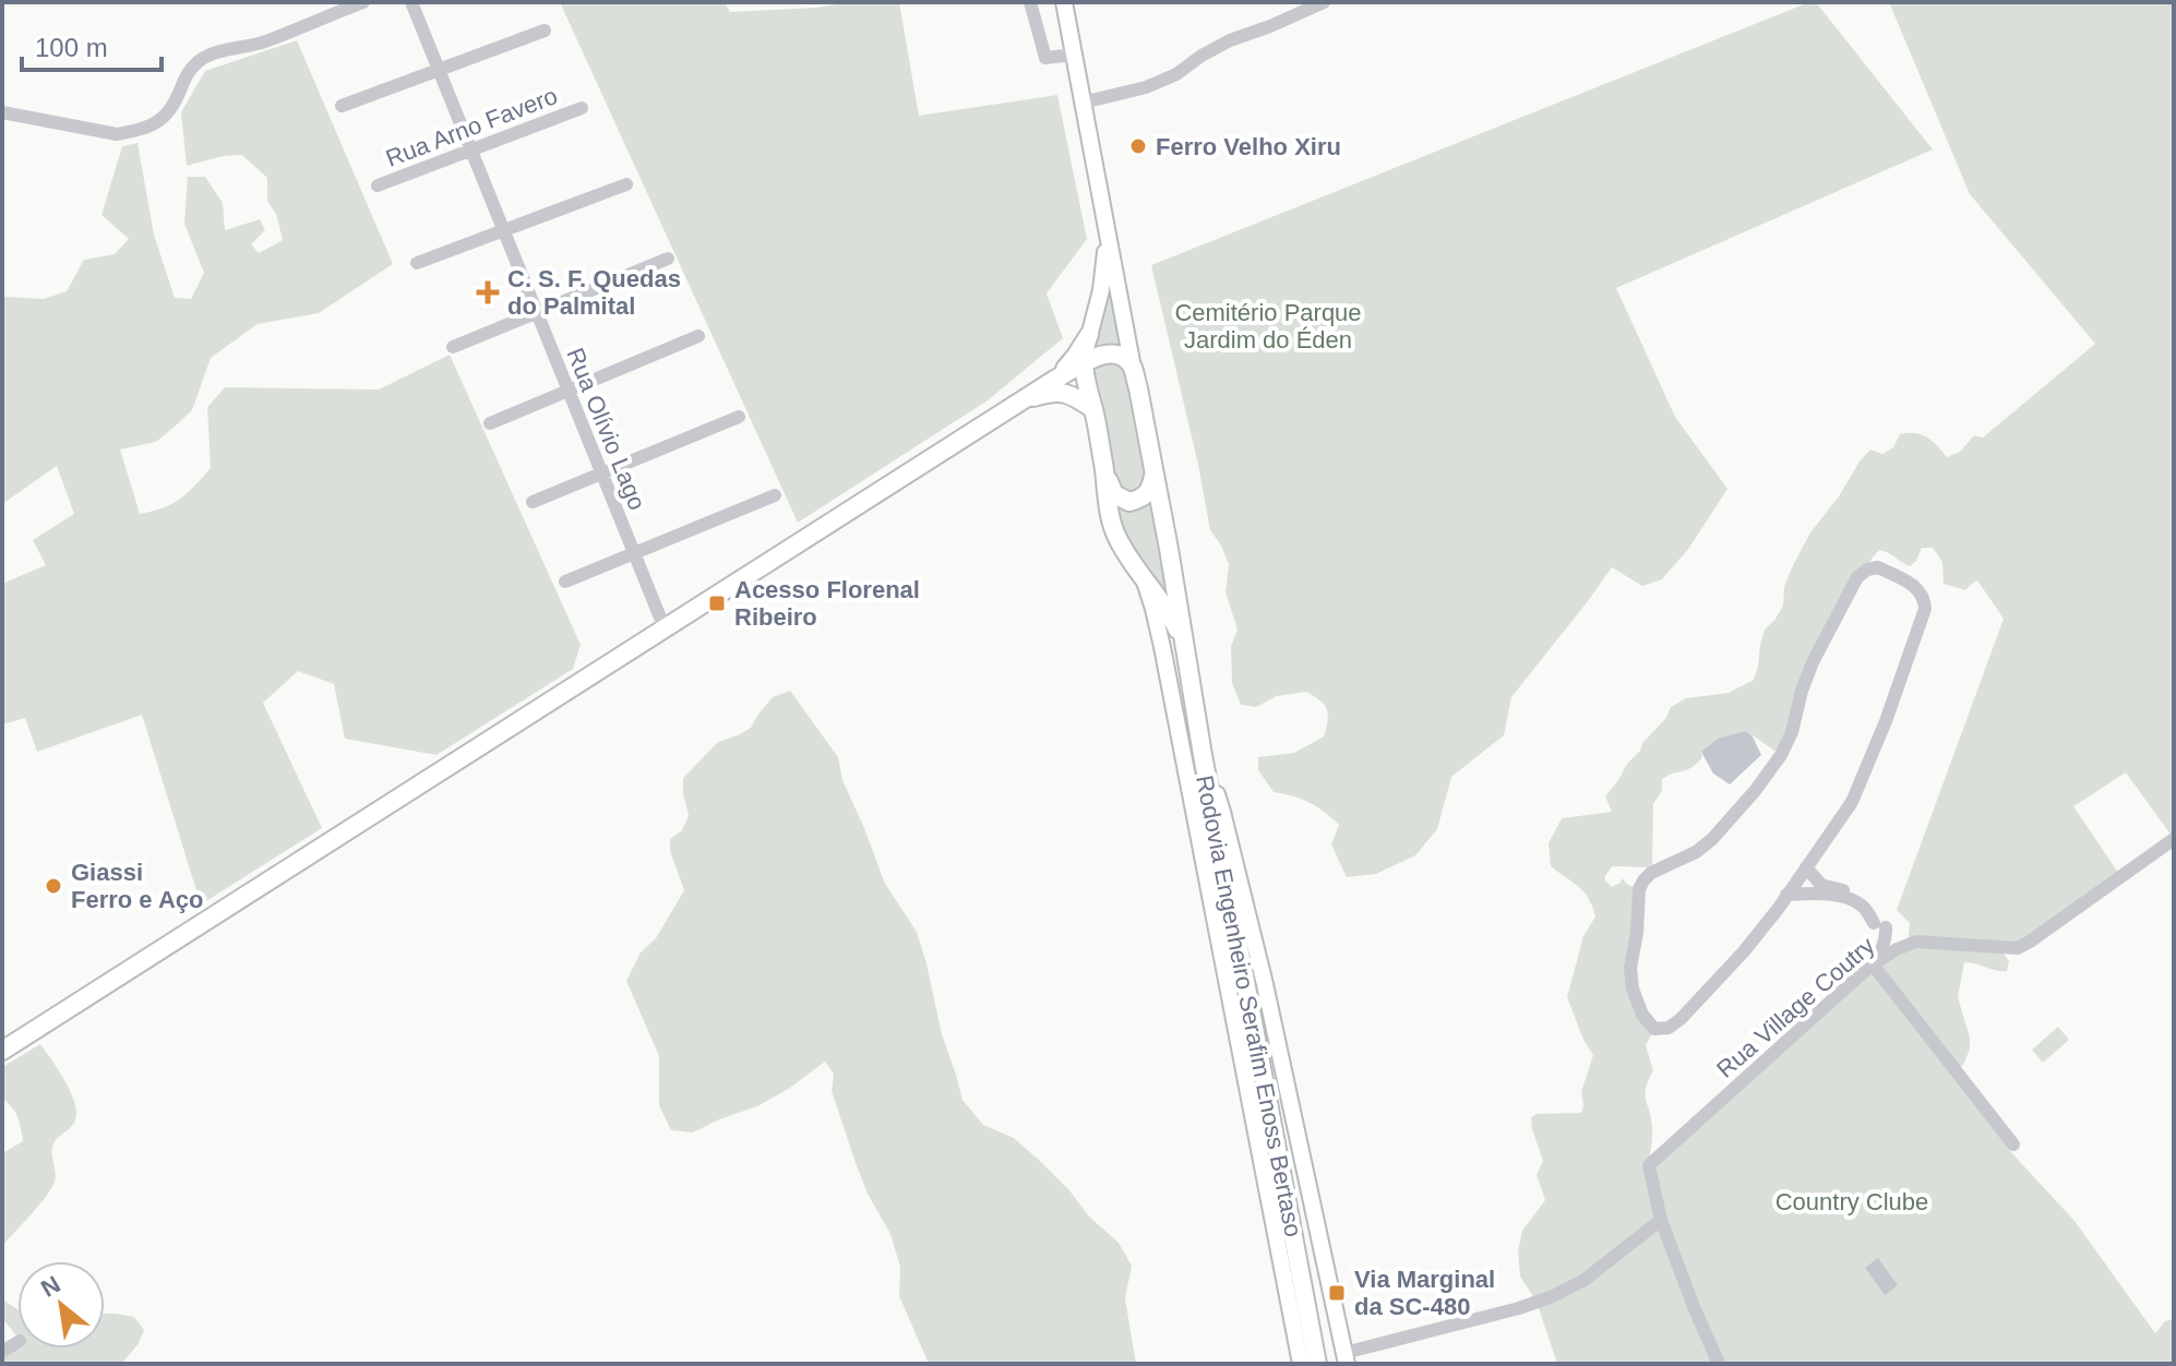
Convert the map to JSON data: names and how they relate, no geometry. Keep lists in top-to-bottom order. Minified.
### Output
{"streets":{"highway":["Rodovia Engenheiro Serafim Enoss Bertaso"],"street":["Rua Arno Favero","Rua Olívio Lago","Rua Village Coutry"]},"crossings":[["Rua Arno Favero","Rua Olívio Lago"]],"parks":["Cemitério Parque Jardim do Éden","Country Clube"],"places":{"other":["Ferro Velho Xiru","Giassi Ferro e Aço"],"health":["C. S. F. Quedas do Palmital"],"transit":["Acesso Florenal Ribeiro","Via Marginal da SC-480"]},"scale_bar":"100 m","north":"top left"}
